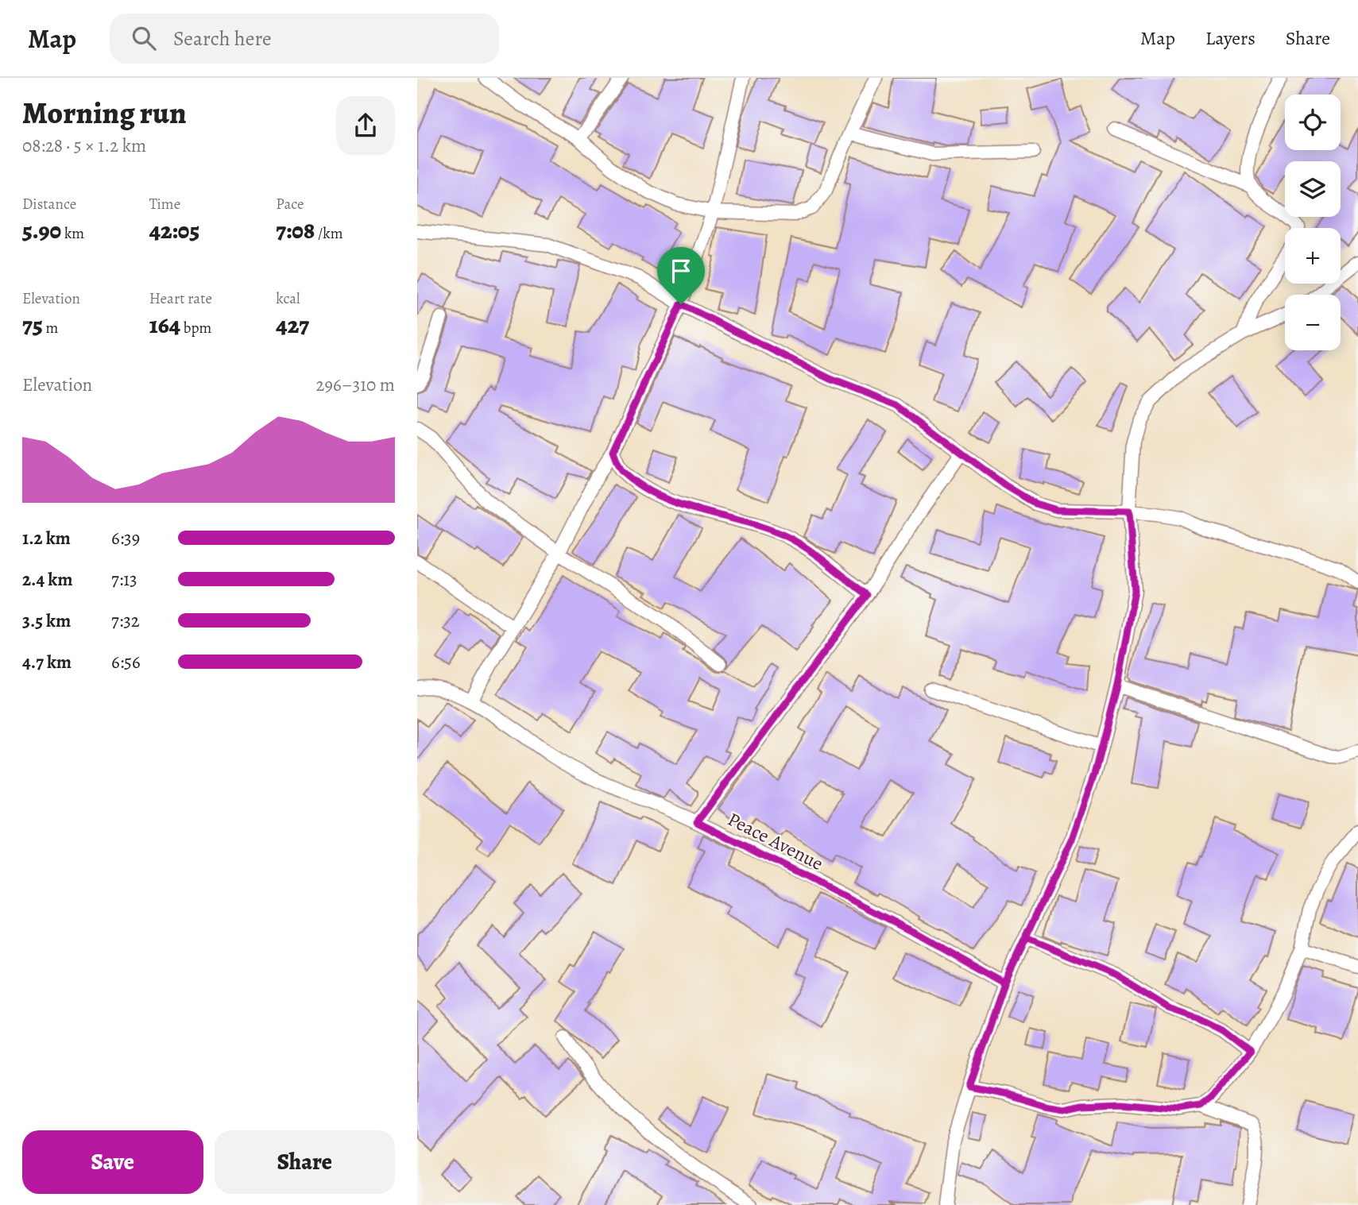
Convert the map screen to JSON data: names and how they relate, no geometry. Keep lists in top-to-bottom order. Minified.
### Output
{"streets":{"street":["Peace Avenue"]},"page":{"header":"Map","search":"Search here","nav":["Map","Layers","Share"],"heading":["Morning run","08:28 · 5 × 1.2 km"],"map_buttons":["+","−"],"stats":[["Distance","5.90 km"],["Time","42:05"],["Pace","7:08 /km"],["Elevation","75 m"],["Heart rate","164 bpm"],["kcal","427"]],"chart":["Elevation","296–310 m"],"list":[{"name":"1.2 km","note":"6:39"},{"name":"2.4 km","note":"7:13"},{"name":"3.5 km","note":"7:32"},{"name":"4.7 km","note":"6:56"}],"buttons":["Save","Share"]}}
